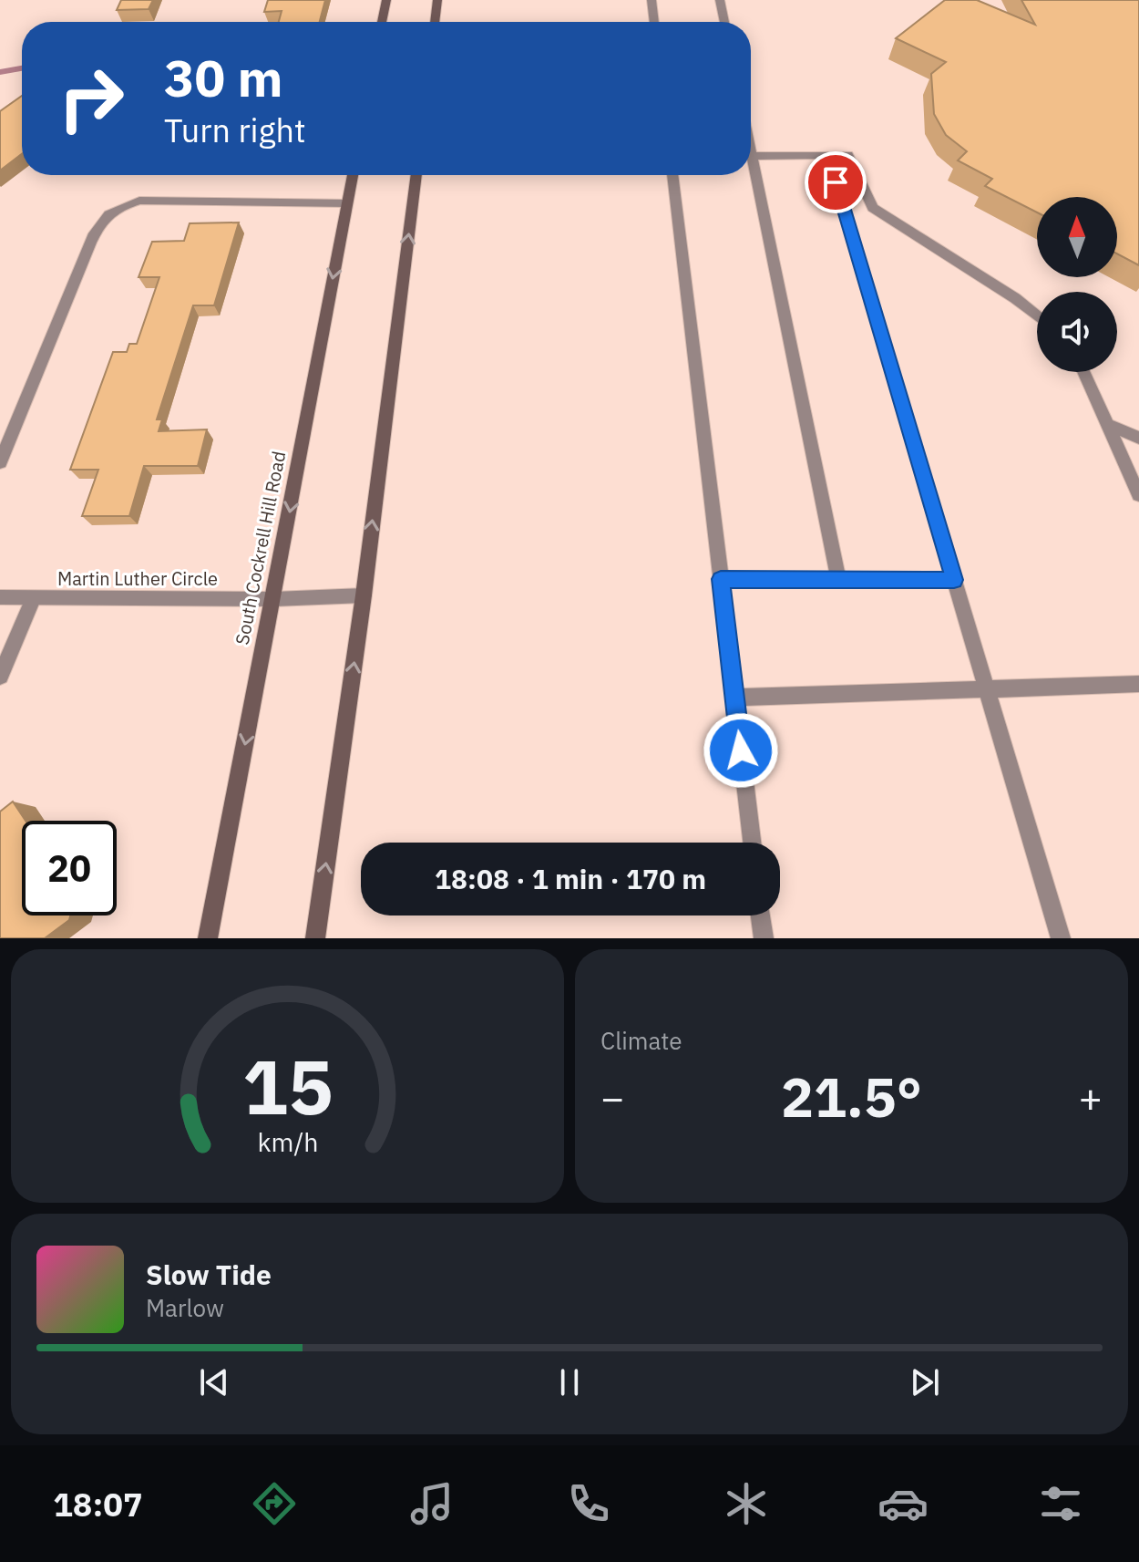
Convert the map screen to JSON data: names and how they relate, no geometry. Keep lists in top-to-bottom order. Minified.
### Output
{"streets":{"main road":["South Cockrell Hill Road"],"street":["Martin Luther Circle"]},"crossings":[["South Cockrell Hill Road","Martin Luther Circle"]],"north":"top","page":{"turn":["30 m","Turn right"],"limit":"20","trip":"18:08 · 1 min · 170 m","tile":"Climate","heat":["−","21.5°","+"],"song":["Slow Tide","Marlow"],"tabs":"18:07","gauge":["15","km/h"]}}
